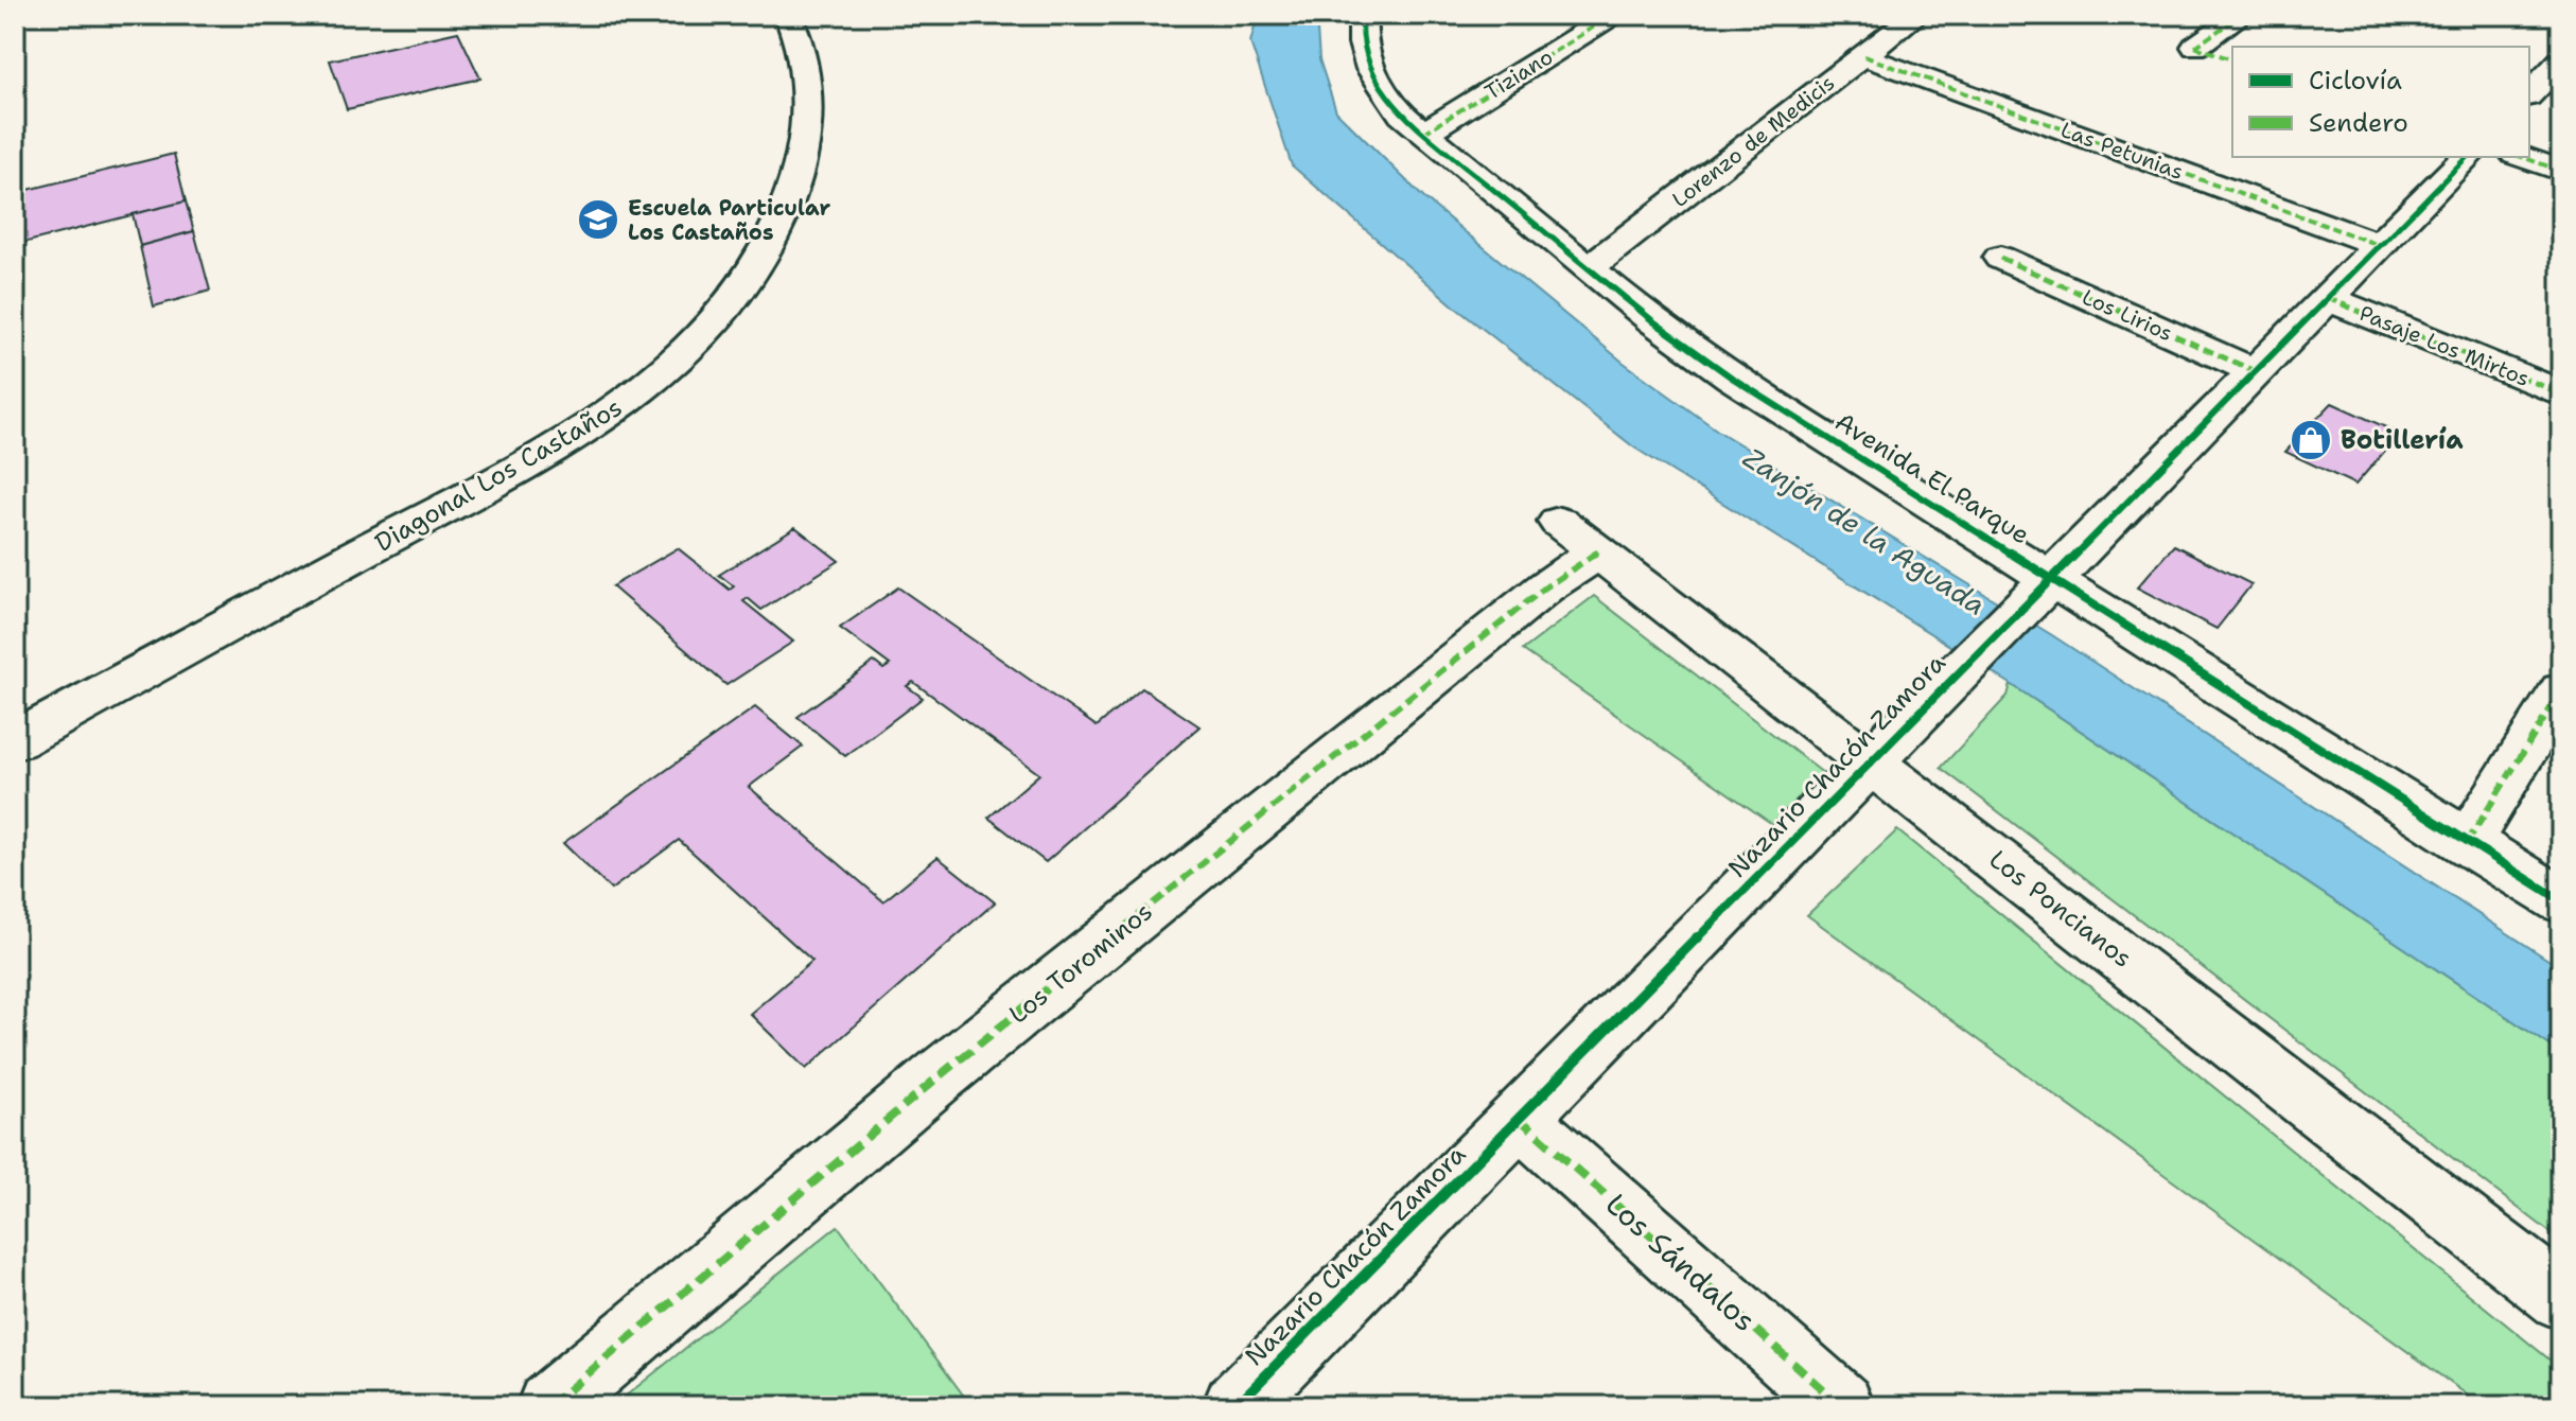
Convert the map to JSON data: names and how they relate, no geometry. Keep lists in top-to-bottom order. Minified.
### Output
{"streets":{"street":["Tiziano","Lorenzo de Medicis","Las Petunias","Los Lirios","Pasaje Los Mirtos","Diagonal Los Castaños","Avenida El Parque","Nazario Chacón Zamora","Los Poncianos","Los Torominos","Los Sándalos"]},"crossings":[["Tiziano","Avenida El Parque"],["Lorenzo de Medicis","Las Petunias"],["Lorenzo de Medicis","Avenida El Parque"],["Las Petunias","Nazario Chacón Zamora"],["Los Lirios","Nazario Chacón Zamora"],["Pasaje Los Mirtos","Nazario Chacón Zamora"],["Avenida El Parque","Nazario Chacón Zamora"],["Nazario Chacón Zamora","Los Poncianos"],["Nazario Chacón Zamora","Los Sándalos"],["Los Poncianos","Los Torominos"]],"water":["Zanjón de la Aguada"],"places":{"school or university":["Escuela Particular Los Castaños"],"shop":["Botillería"]},"legend":["Ciclovía","Sendero"]}
